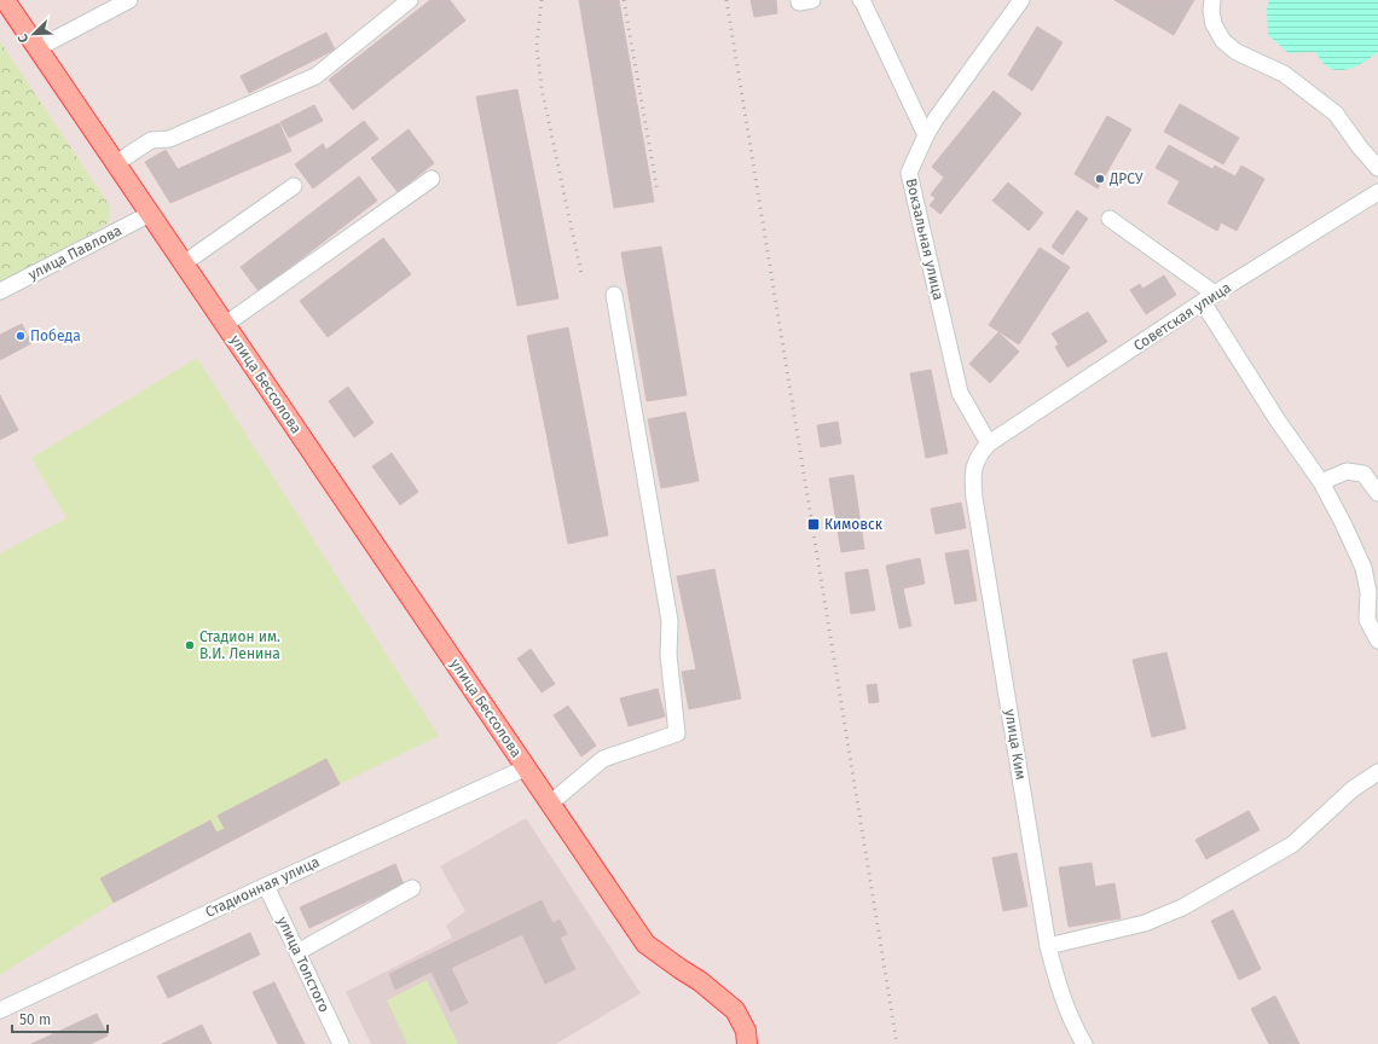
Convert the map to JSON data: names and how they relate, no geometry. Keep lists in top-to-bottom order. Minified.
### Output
{"streets":{"main road":["улица Бессолова"],"street":["Вокзальная улица","улица Павлова","Советская улица","улица Ким","Стадионная улица","улица Толстого"]},"crossings":[["Вокзальная улица","Советская улица"],["Вокзальная улица","улица Ким"],["улица Павлова","улица Бессолова"],["Советская улица","улица Ким"],["улица Бессолова","Стадионная улица"],["Стадионная улица","улица Толстого"]],"places":{"other":["ДРСУ","Победа","Стадион им. В.И. Ленина"],"transit":["Кимовск"]},"scale_bar":"50 m","north":"bottom left"}
